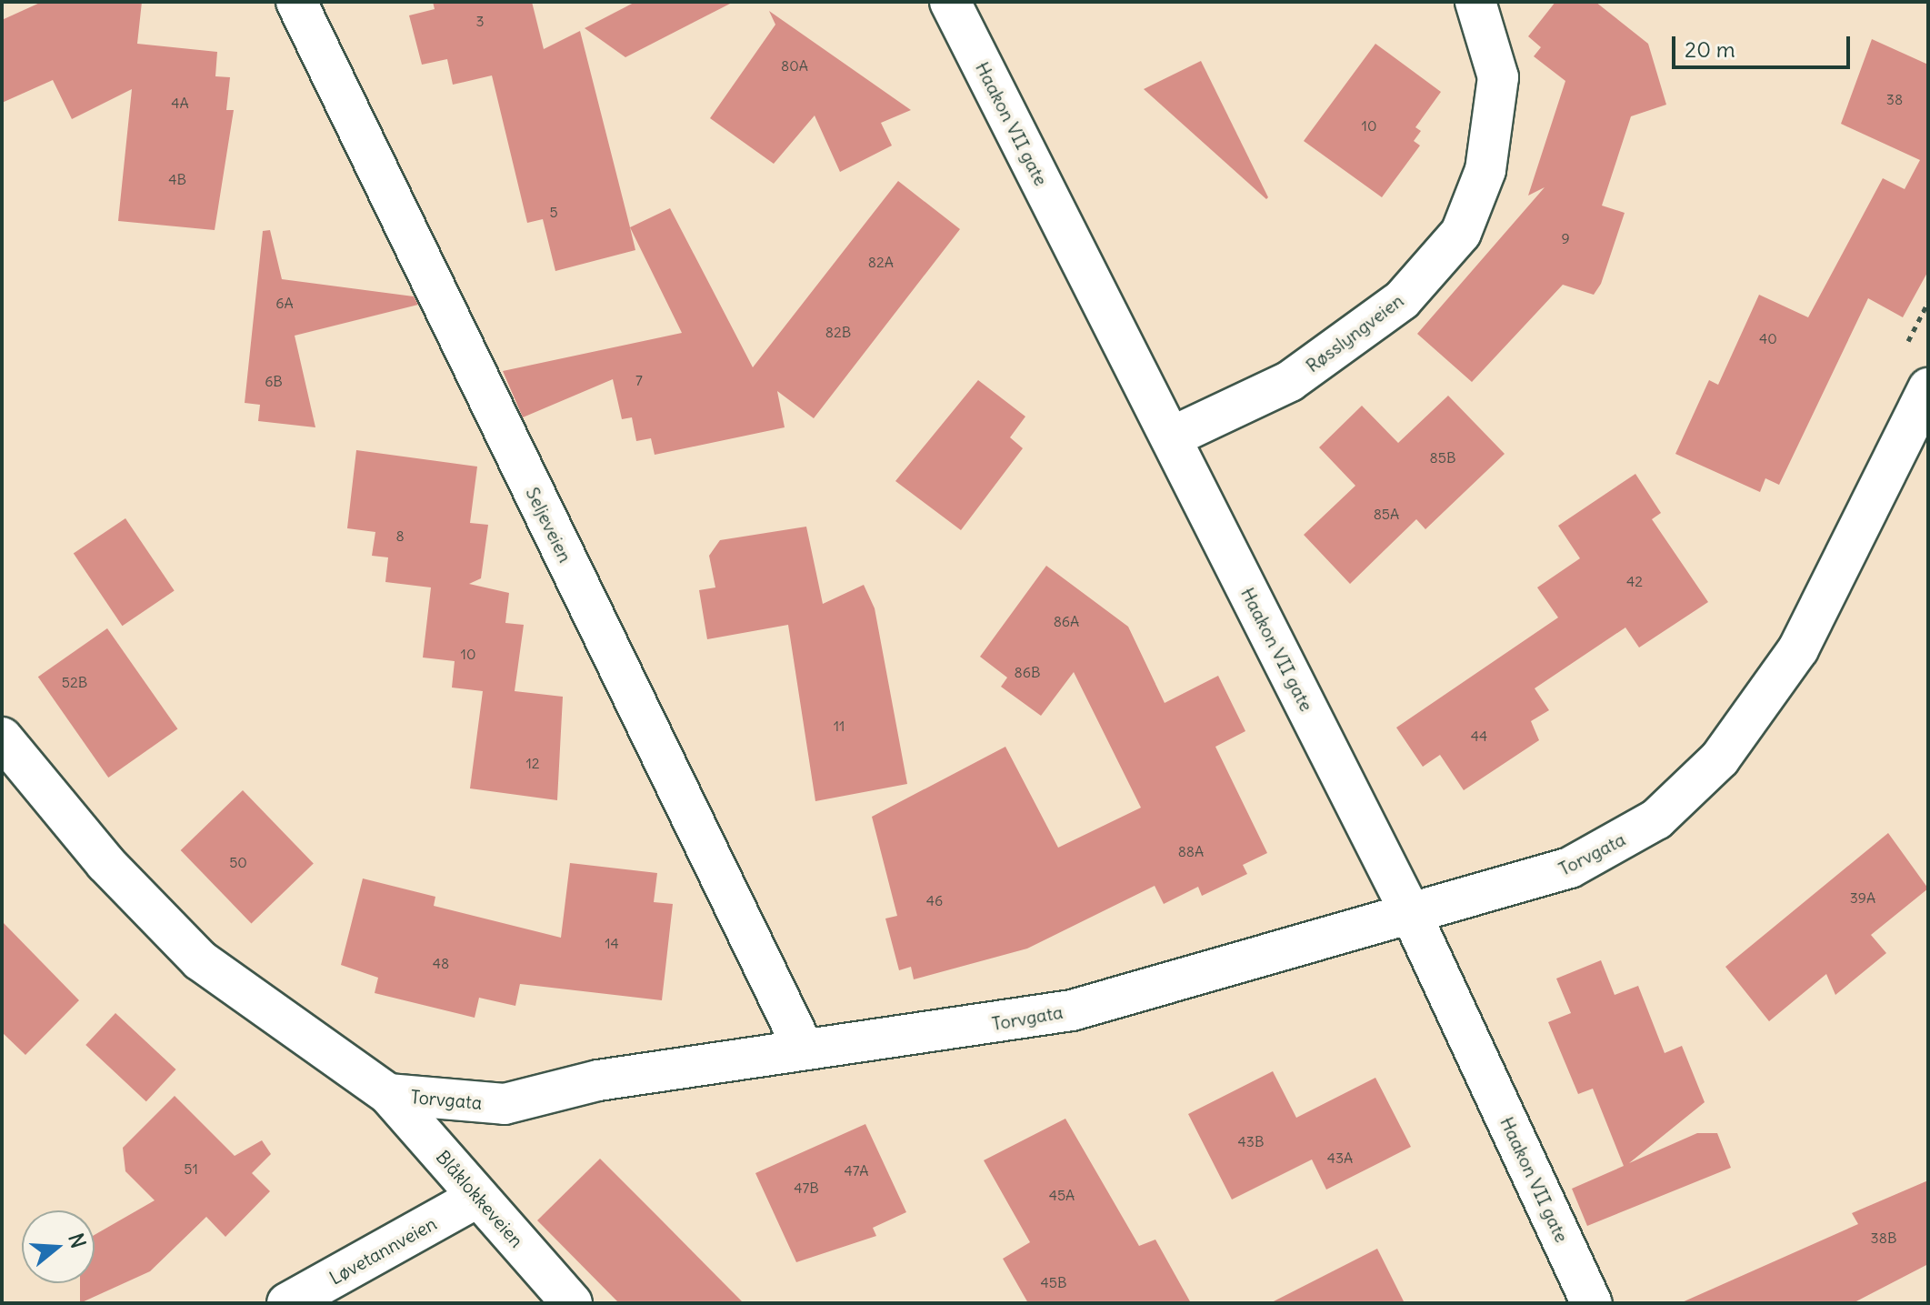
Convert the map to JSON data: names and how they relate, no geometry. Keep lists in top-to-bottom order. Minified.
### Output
{"streets":{"street":["Haakon VII gate","Røsslyngveien","Seljeveien","Torvgata","Blåklokkeveien","Løvetannveien"]},"crossings":[["Haakon VII gate","Røsslyngveien"],["Haakon VII gate","Torvgata"],["Seljeveien","Torvgata"],["Torvgata","Blåklokkeveien"],["Blåklokkeveien","Løvetannveien"]],"house_numbers":["3","80A","38","4A","10","4B","5","9","82A","6A","82B","40","7","6B","85B","85A","8","42","86A","10","86B","52B","11","44","12","88A","50","39A","46","14","48","43B","43A","51","47A","47B","45A","38B","45B"],"scale_bar":"20 m","north":"right"}
